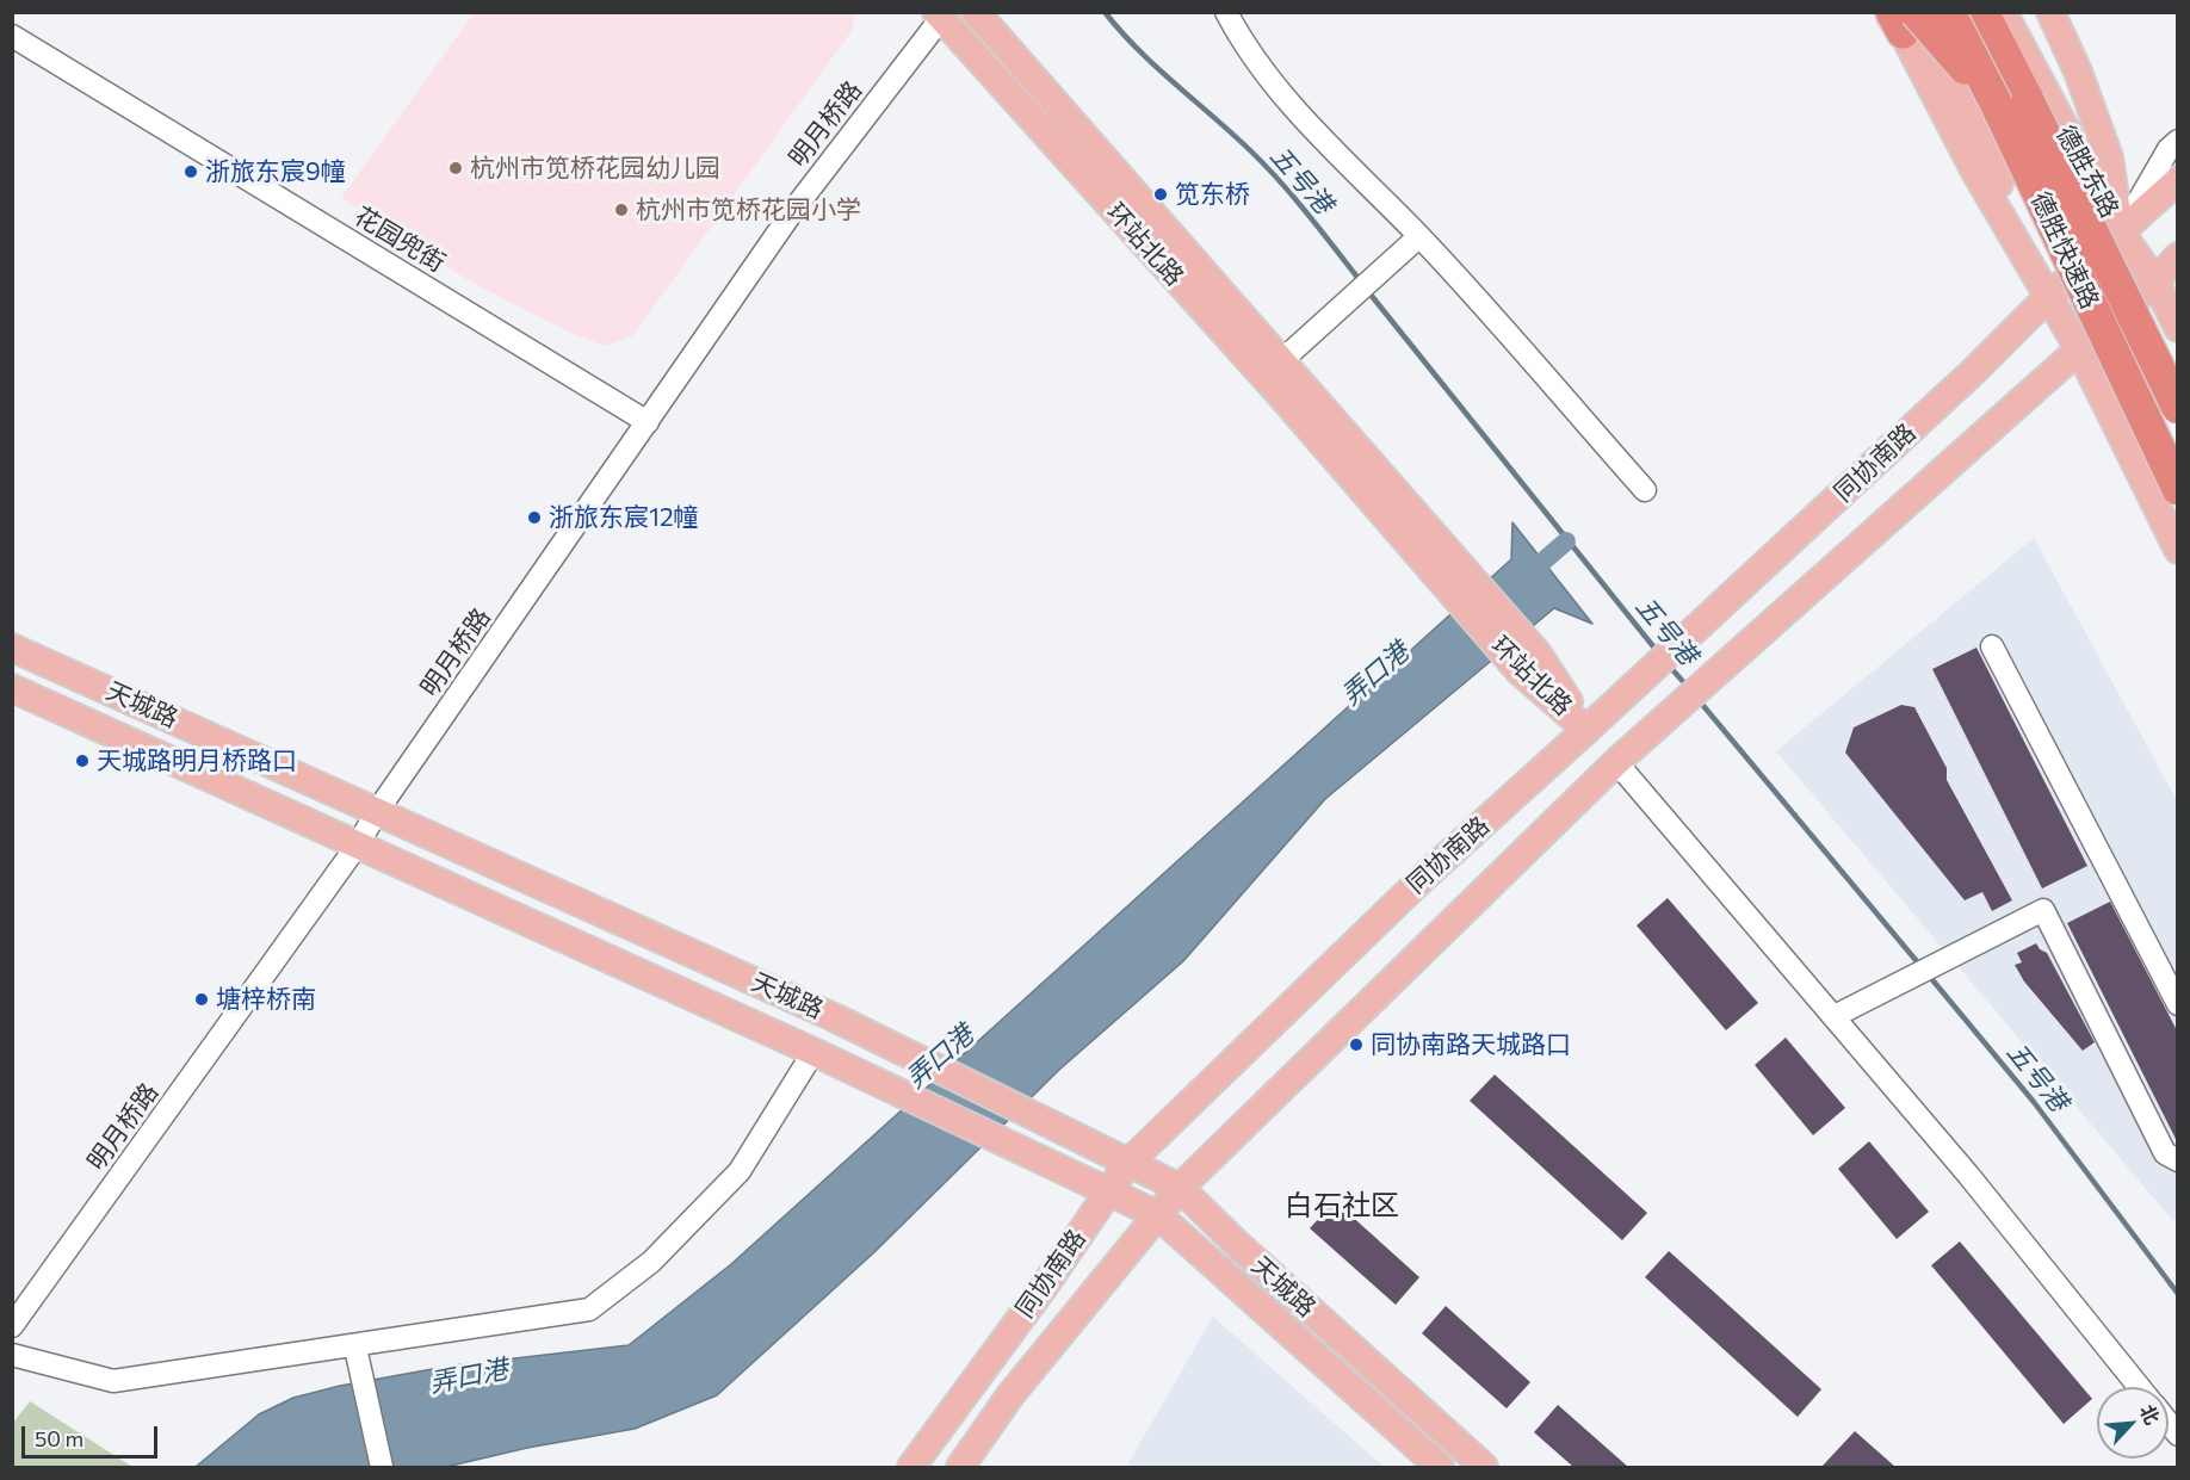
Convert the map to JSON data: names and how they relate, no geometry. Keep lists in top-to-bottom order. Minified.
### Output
{"streets":{"highway":["德胜快速路"],"main road":["德胜东路","环站北路","同协南路","天城路"],"street":["明月桥路","花园兜街"]},"crossings":[["明月桥路","花园兜街"],["明月桥路","环站北路"],["明月桥路","天城路"],["德胜东路","同协南路"],["环站北路","同协南路"],["同协南路","天城路"]],"districts":["白石社区"],"water":["五号港","弄口港"],"places":["杭州市笕桥花园幼儿园","浙旅东宸9幢","笕东桥","杭州市笕桥花园小学","浙旅东宸12幢","天城路明月桥路口","塘梓桥南","同协南路天城路口"],"scale_bar":"50 m","north":"top right"}
